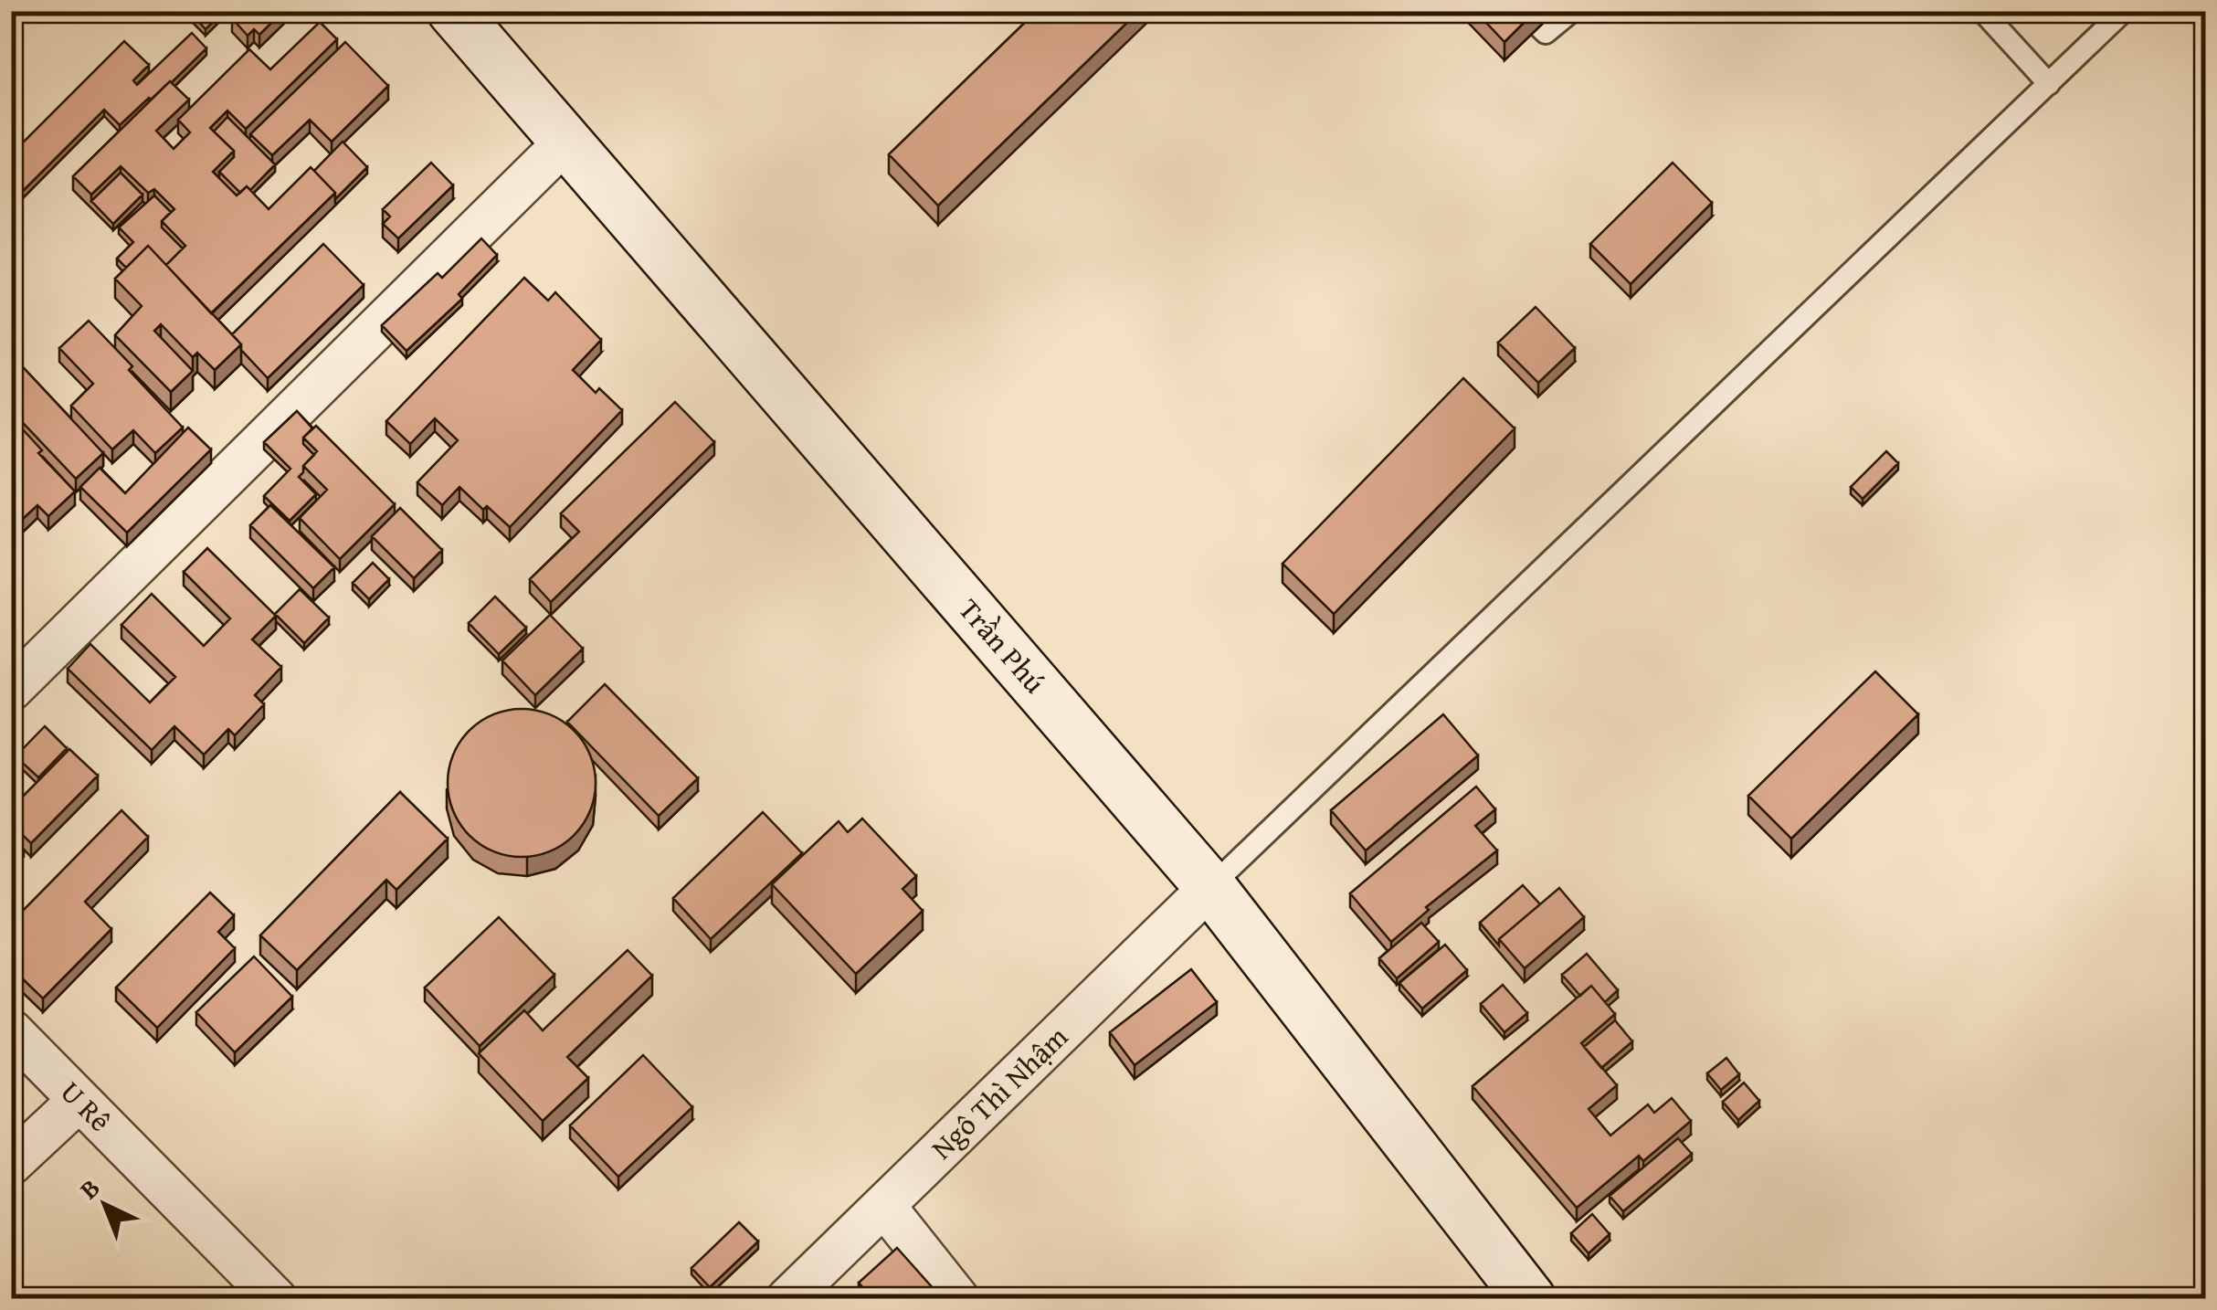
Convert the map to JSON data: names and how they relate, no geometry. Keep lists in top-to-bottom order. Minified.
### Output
{"streets":{"street":["Trần Phú","Ngô Thì Nhậm","U Rê"]},"crossings":[["Trần Phú","Ngô Thì Nhậm"]],"north":"top left"}
